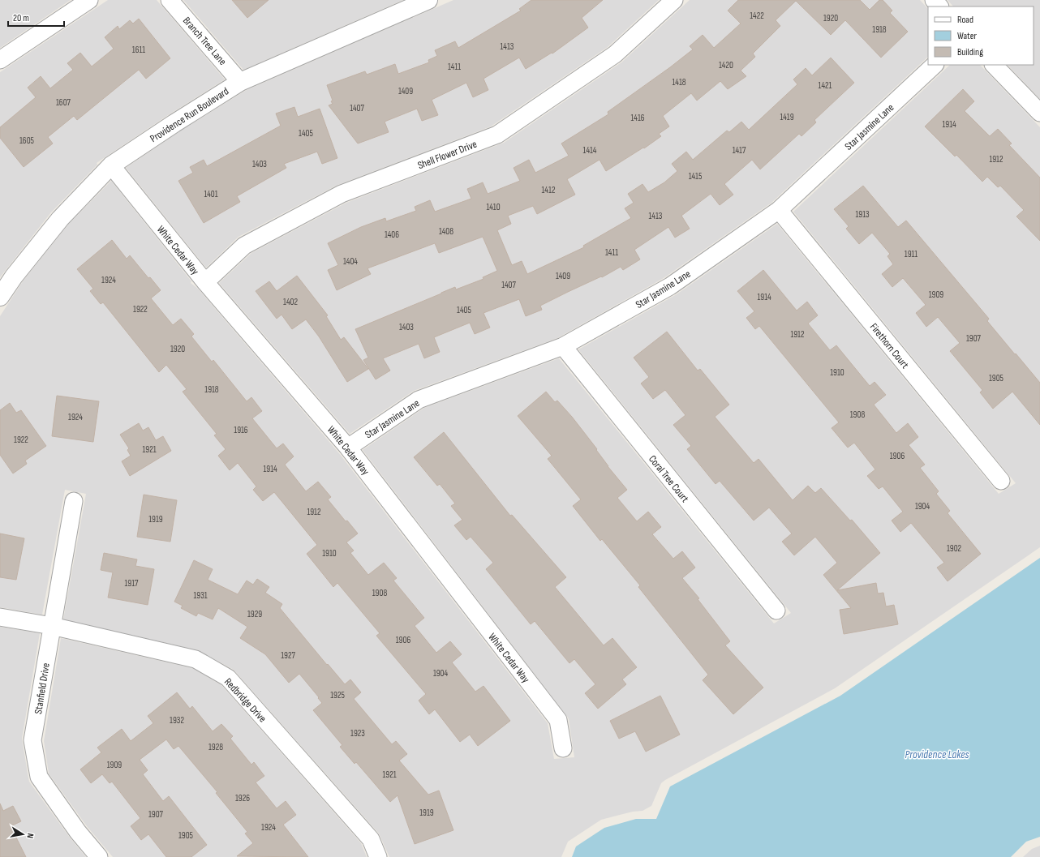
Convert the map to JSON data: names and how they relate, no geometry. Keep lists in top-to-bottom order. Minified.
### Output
{"streets":{"street":["Branch Tree Lane","Providence Run Boulevard","Star Jasmine Lane","Shell Flower Drive","White Cedar Way","Firethorn Court","Coral Tree Court","Stanfield Drive","Redbridge Drive"]},"crossings":[["Branch Tree Lane","Providence Run Boulevard"],["Providence Run Boulevard","White Cedar Way"],["Star Jasmine Lane","White Cedar Way"],["Star Jasmine Lane","Firethorn Court"],["Star Jasmine Lane","Coral Tree Court"],["Shell Flower Drive","White Cedar Way"],["Stanfield Drive","Redbridge Drive"]],"water":["Providence Lakes"],"house_numbers":["1422","1920","1918","1413","1611","1420","1411","1418","1421","1409","1607","1407","1419","1416","1914","1405","1605","1414","1417","1912","1403","1415","1412","1401","1410","1913","1413","1408","1406","1411","1911","1404","1409","1924","1407","1909","1914","1402","1922","1405","1403","1912","1907","1920","1910","1905","1918","1908","1924","1916","1922","1921","1906","1914","1904","1912","1919","1902","1910","1917","1908","1931","1929","1906","1927","1904","1925","1932","1923","1928","1909","1921","1926","1919","1907","1924","1905"],"legend":["Road","Water","Building"],"scale_bar":"20 m","north":"right"}
